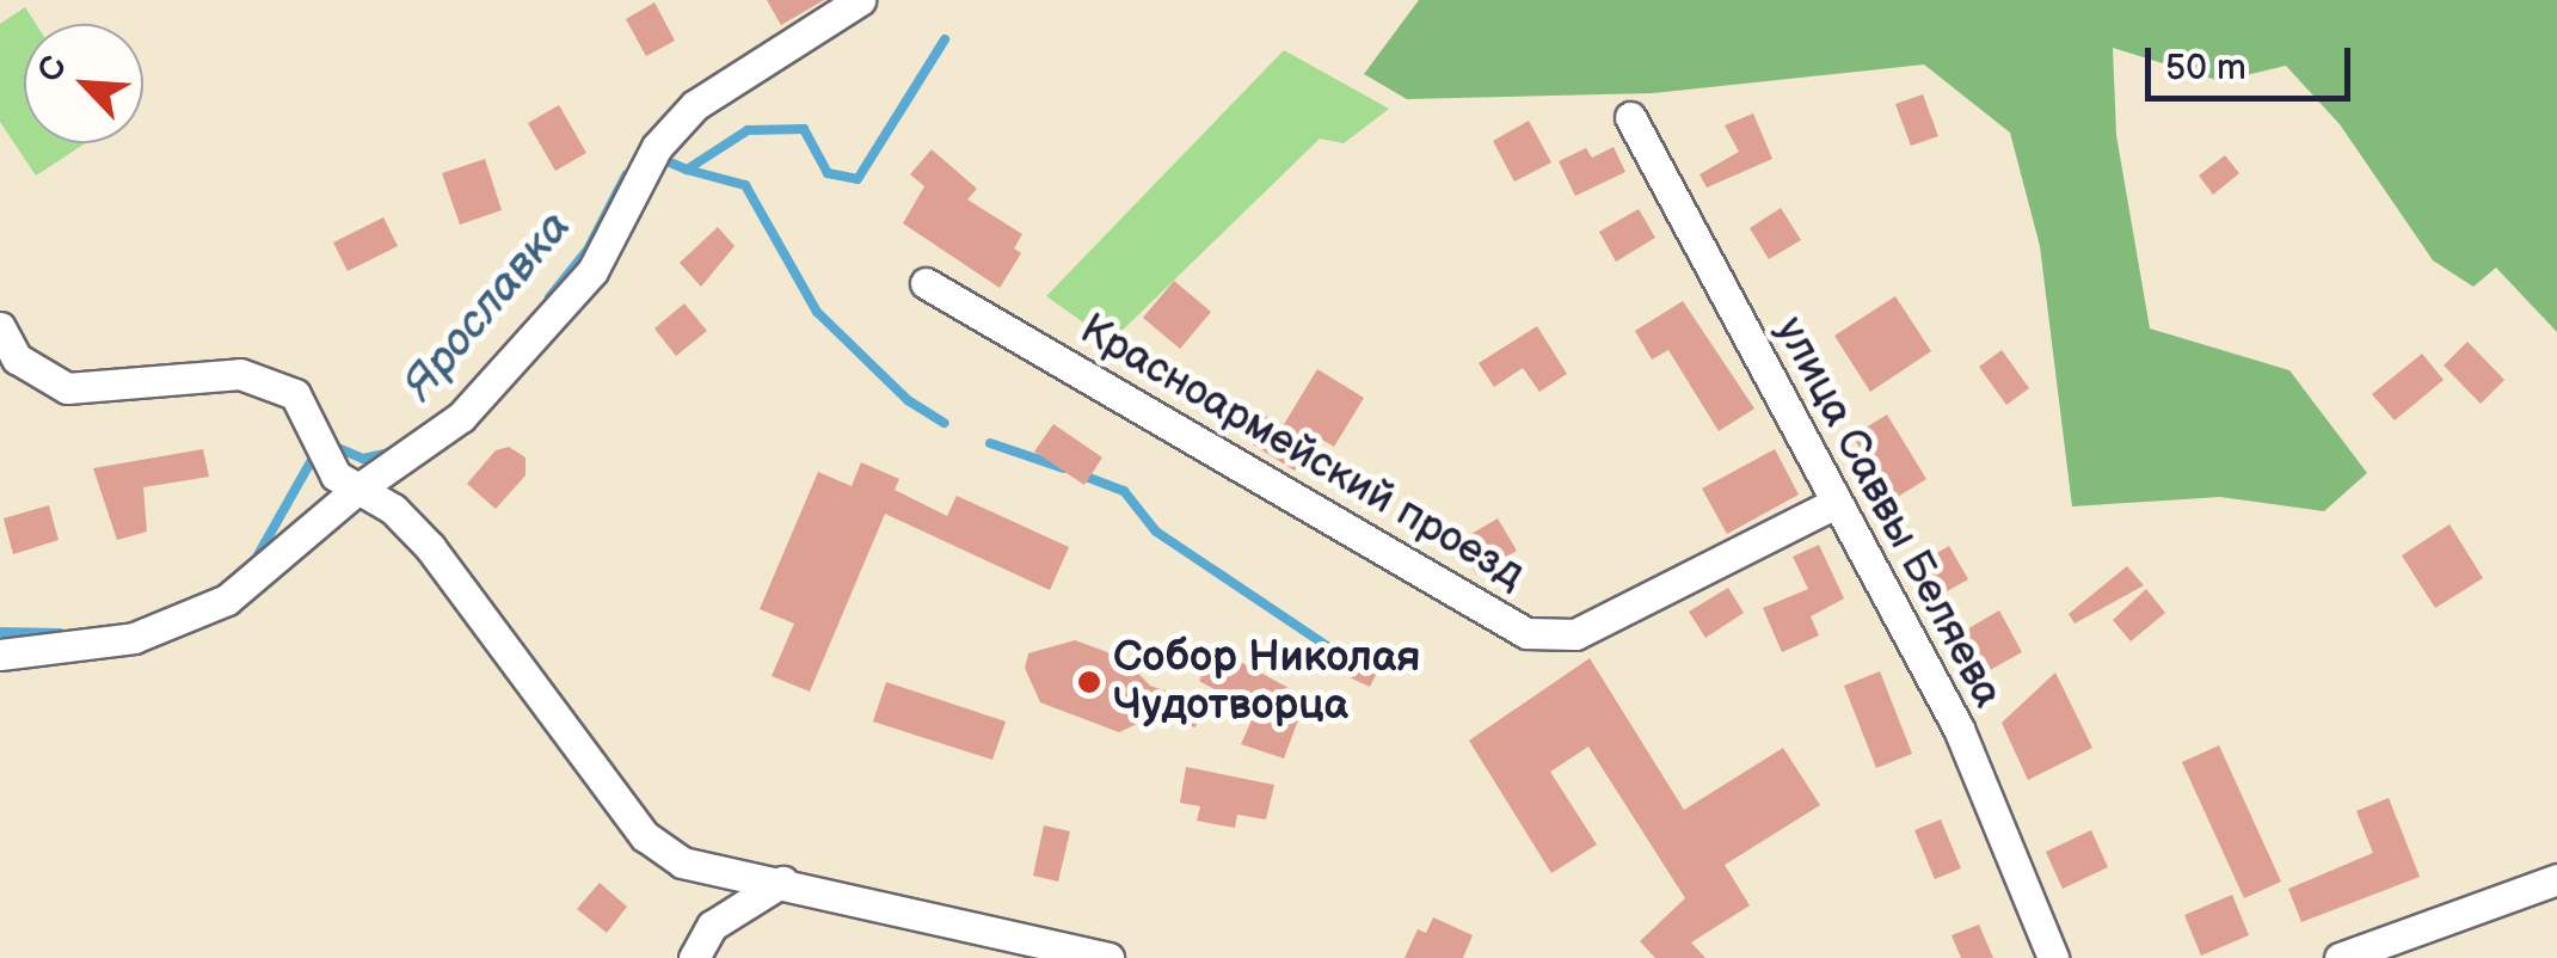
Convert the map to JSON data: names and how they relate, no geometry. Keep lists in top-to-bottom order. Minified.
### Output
{"streets":{"street":["Красноармейский проезд","улица Саввы Беляева"]},"crossings":[["Красноармейский проезд","улица Саввы Беляева"]],"water":["Ярославка"],"places":["Собор Николая Чудотворца"],"scale_bar":"50 m","north":"top left"}
